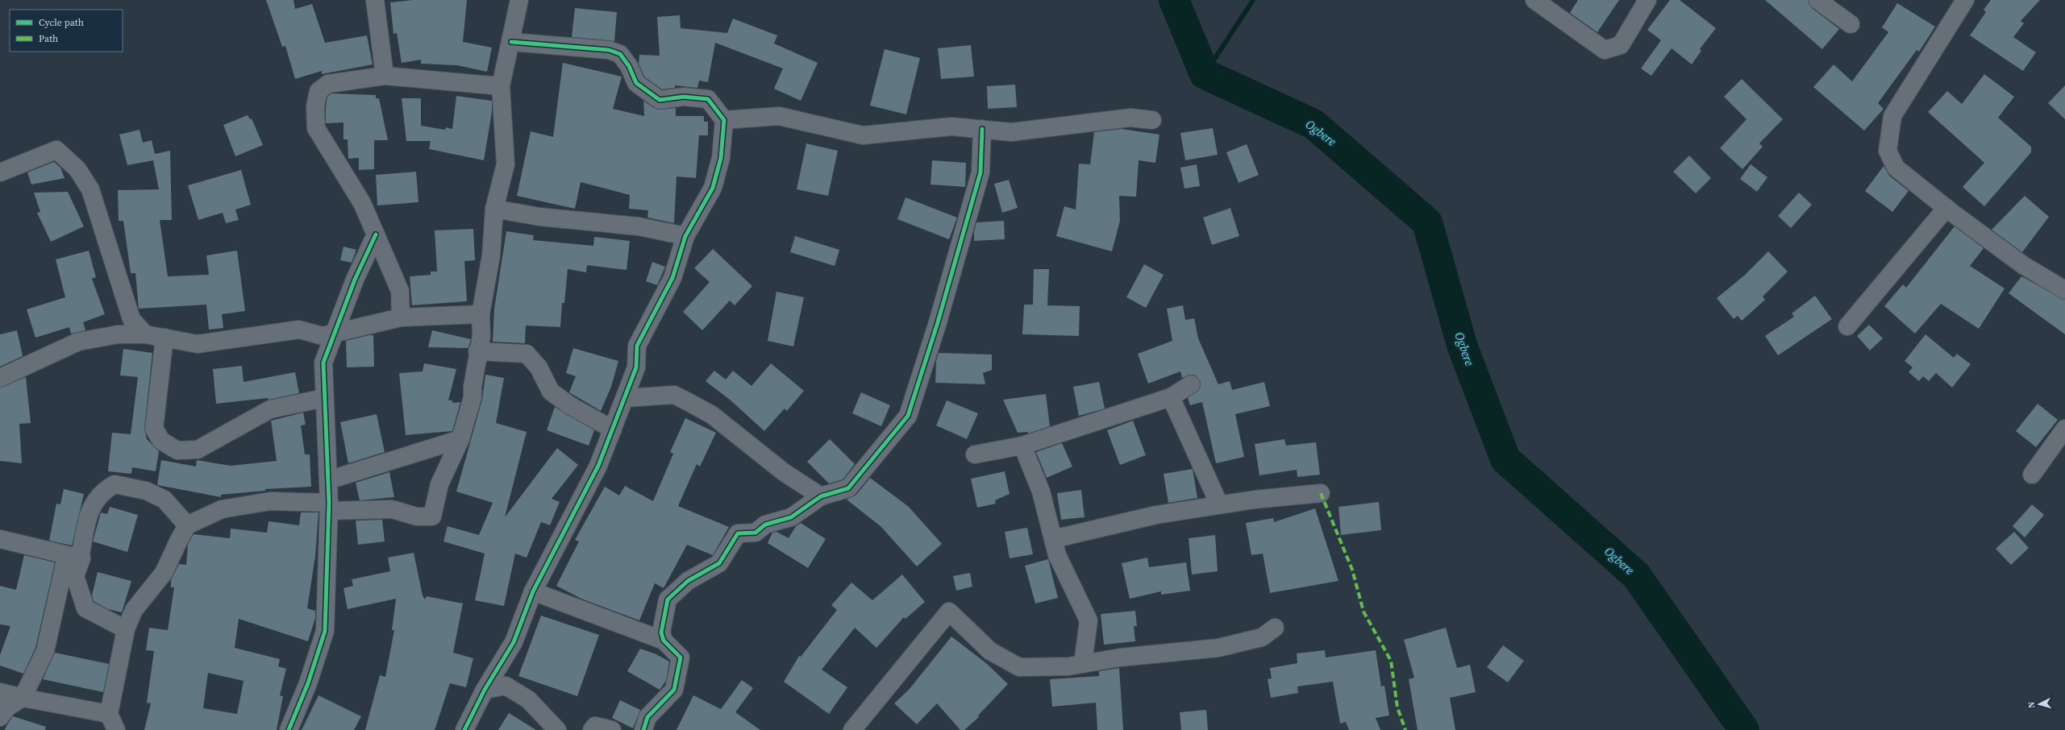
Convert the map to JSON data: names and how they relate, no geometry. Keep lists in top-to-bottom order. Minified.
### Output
{"water":["Ogbere"],"legend":["Cycle path","Path"],"north":"left"}
